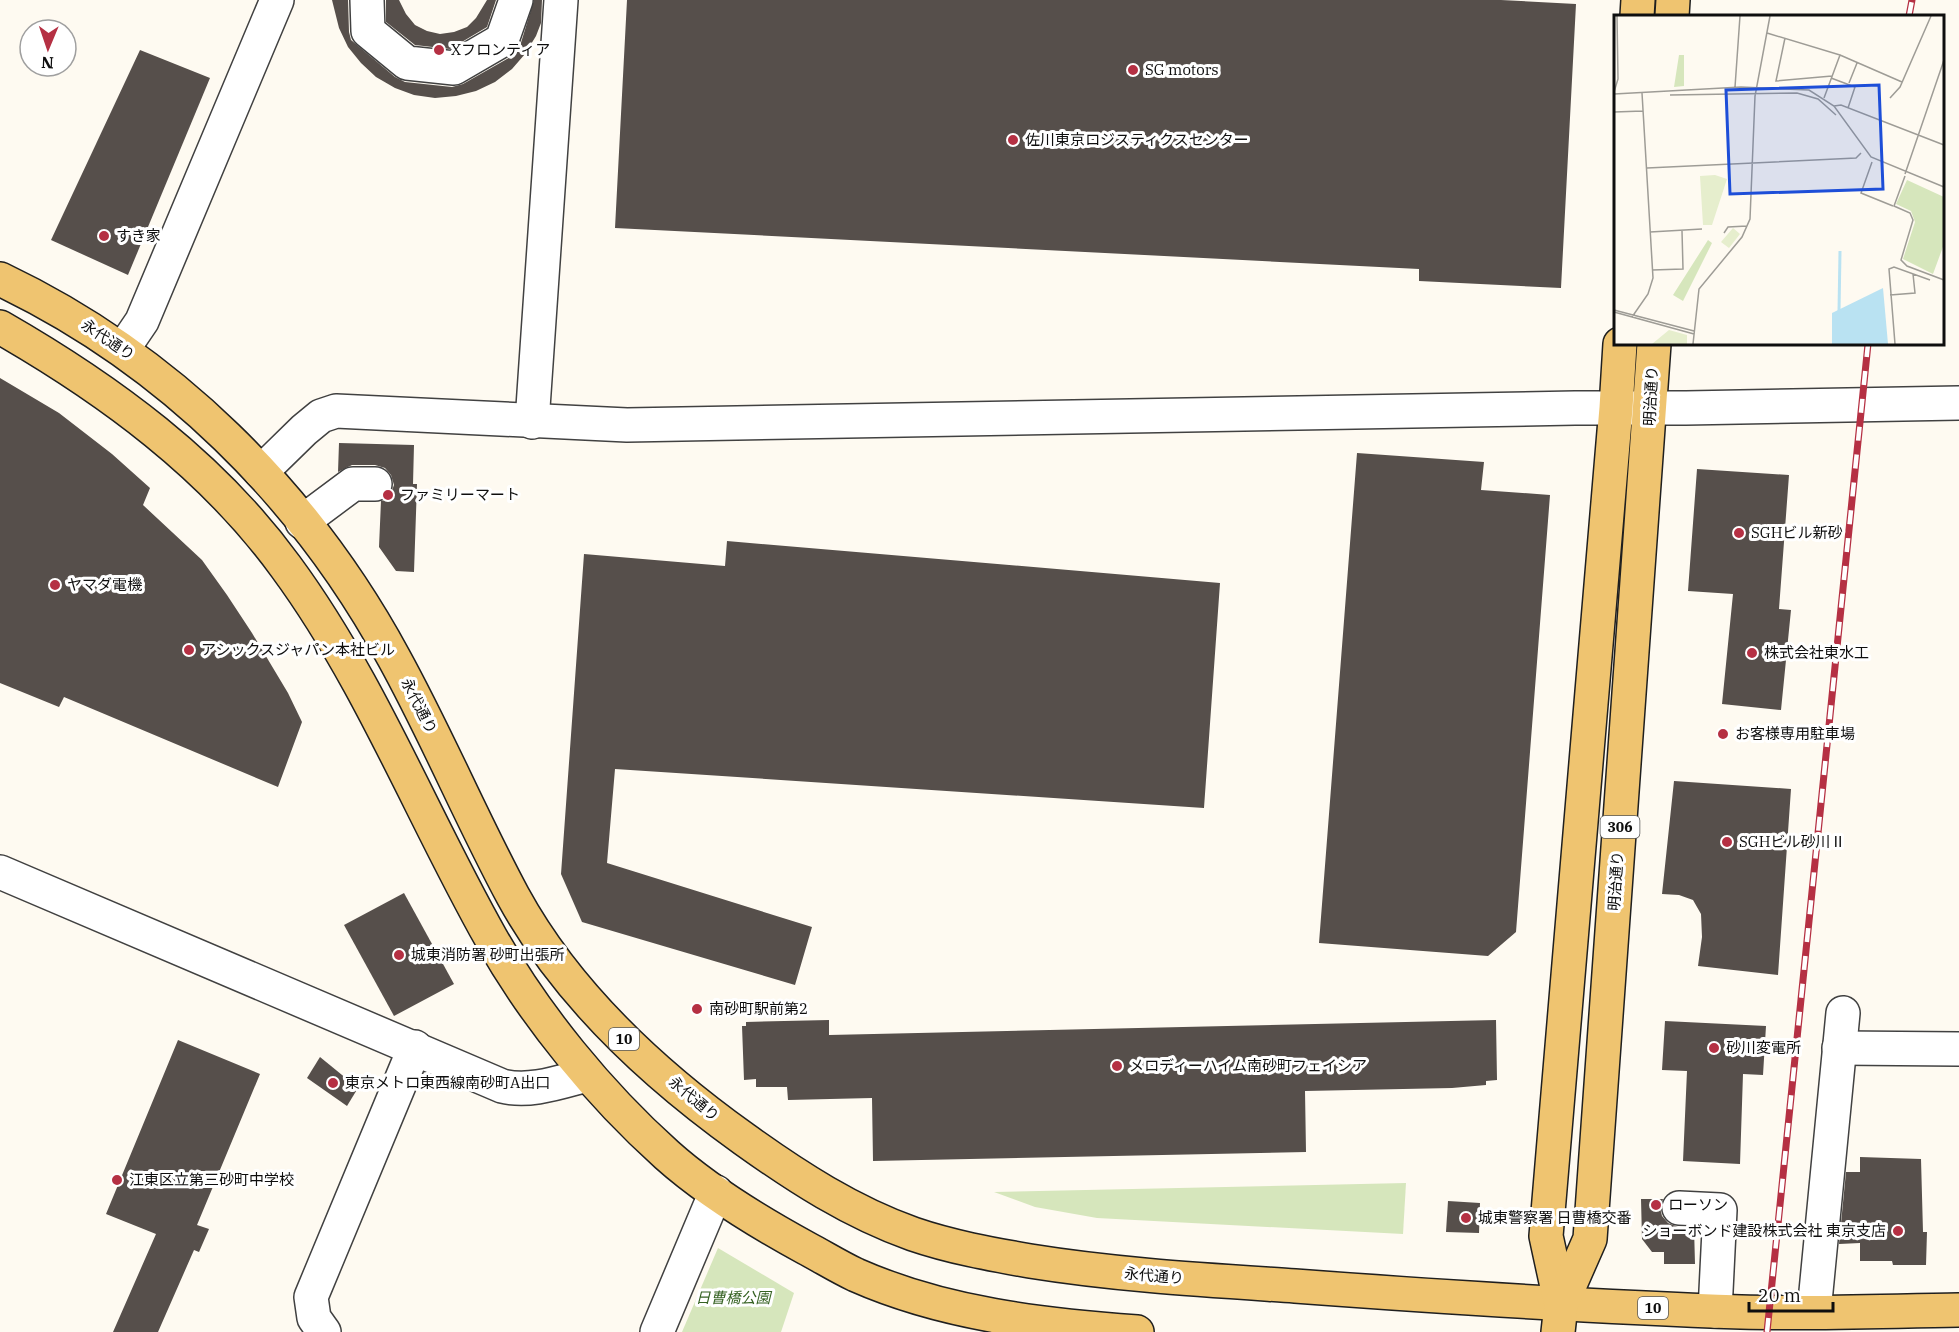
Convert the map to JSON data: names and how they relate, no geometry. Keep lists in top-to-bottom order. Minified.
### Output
{"streets":{"main road":["永代通り","明治通り","306","10"]},"crossings":[["永代通り","明治通り"],["永代通り","306"],["永代通り","10"],["明治通り","306"]],"parks":["日曹橋公園"],"places":["Xフロンティア","SG motors","佐川東京ロジスティクスセンター","すき家","ファミリーマート","SGHビル新砂","ヤマダ電機","アシックスジャパン本社ビル","株式会社東水工","お客様専用駐車場","SGHビル砂川Ⅱ","城東消防署 砂町出張所","南砂町駅前第2","砂川変電所","メロディーハイム南砂町フェイシア","東京メトロ東西線南砂町A出口","江東区立第三砂町中学校","ローソン","城東警察署 日曹橋交番","ショーボンド建設株式会社 東京支店"],"scale_bar":"20 m","north":"bottom"}
